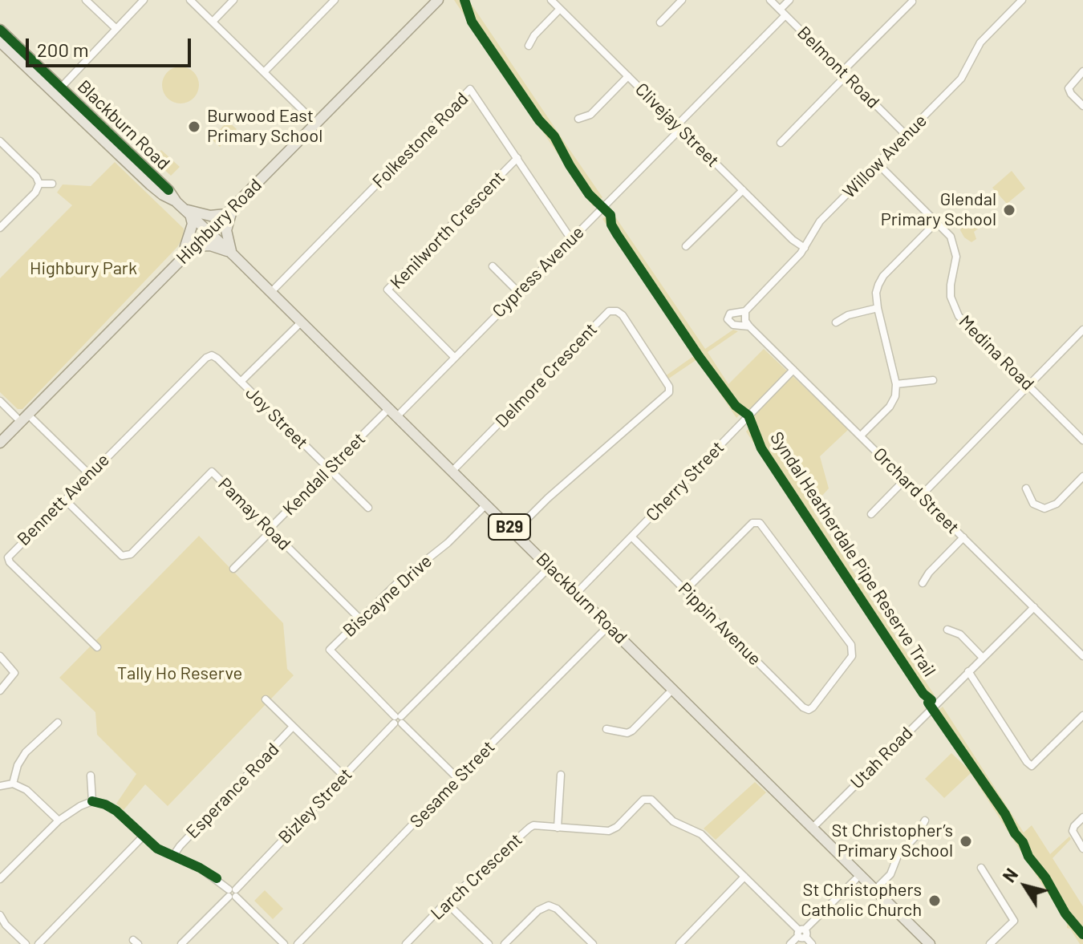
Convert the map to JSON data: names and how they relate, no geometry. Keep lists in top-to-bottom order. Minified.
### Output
{"streets":{"main road":["Blackburn Road","Highbury Road","B29"],"street":["Belmont Road","Clivejay Street","Folkestone Road","Willow Avenue","Kenilworth Crescent","Cypress Avenue","Medina Road","Delmore Crescent","Joy Street","Kendall Street","Cherry Street","Orchard Street","Bennett Avenue","Pamay Road","Biscayne Drive","Pippin Avenue","Utah Road","Sesame Street","Esperance Road","Bizley Street","Larch Crescent"],"cycle path":["Syndal Heatherdale Pipe Reserve Trail"]},"crossings":[["Belmont Road","Willow Avenue"],["Belmont Road","Cypress Avenue"],["Blackburn Road","Folkestone Road"],["Blackburn Road","Highbury Road"],["Blackburn Road","Cypress Avenue"],["Blackburn Road","Delmore Crescent"],["Blackburn Road","Kendall Street"],["Blackburn Road","Cherry Street"],["Blackburn Road","Biscayne Drive"],["Blackburn Road","Utah Road"],["Blackburn Road","Sesame Street"],["Blackburn Road","Bizley Street"],["Clivejay Street","Willow Avenue"],["Clivejay Street","Cypress Avenue"],["Folkestone Road","Kenilworth Crescent"],["Folkestone Road","Cypress Avenue"],["Willow Avenue","Medina Road"],["Willow Avenue","Orchard Street"],["Kenilworth Crescent","Cypress Avenue"],["Cypress Avenue","Kendall Street"],["Joy Street","Kendall Street"],["Joy Street","Bennett Avenue"],["Kendall Street","Pamay Road"],["Cherry Street","Orchard Street"],["Cherry Street","Pippin Avenue"],["Orchard Street","Utah Road"],["Bennett Avenue","Pamay Road"],["Pamay Road","Biscayne Drive"],["Biscayne Drive","Bizley Street"]],"parks":["Highbury Park","Tally Ho Reserve"],"places":["Burwood East Primary School","Glendal Primary School","St Christopher’s Primary School","St Christophers Catholic Church"],"scale_bar":"200 m","north":"top left"}
